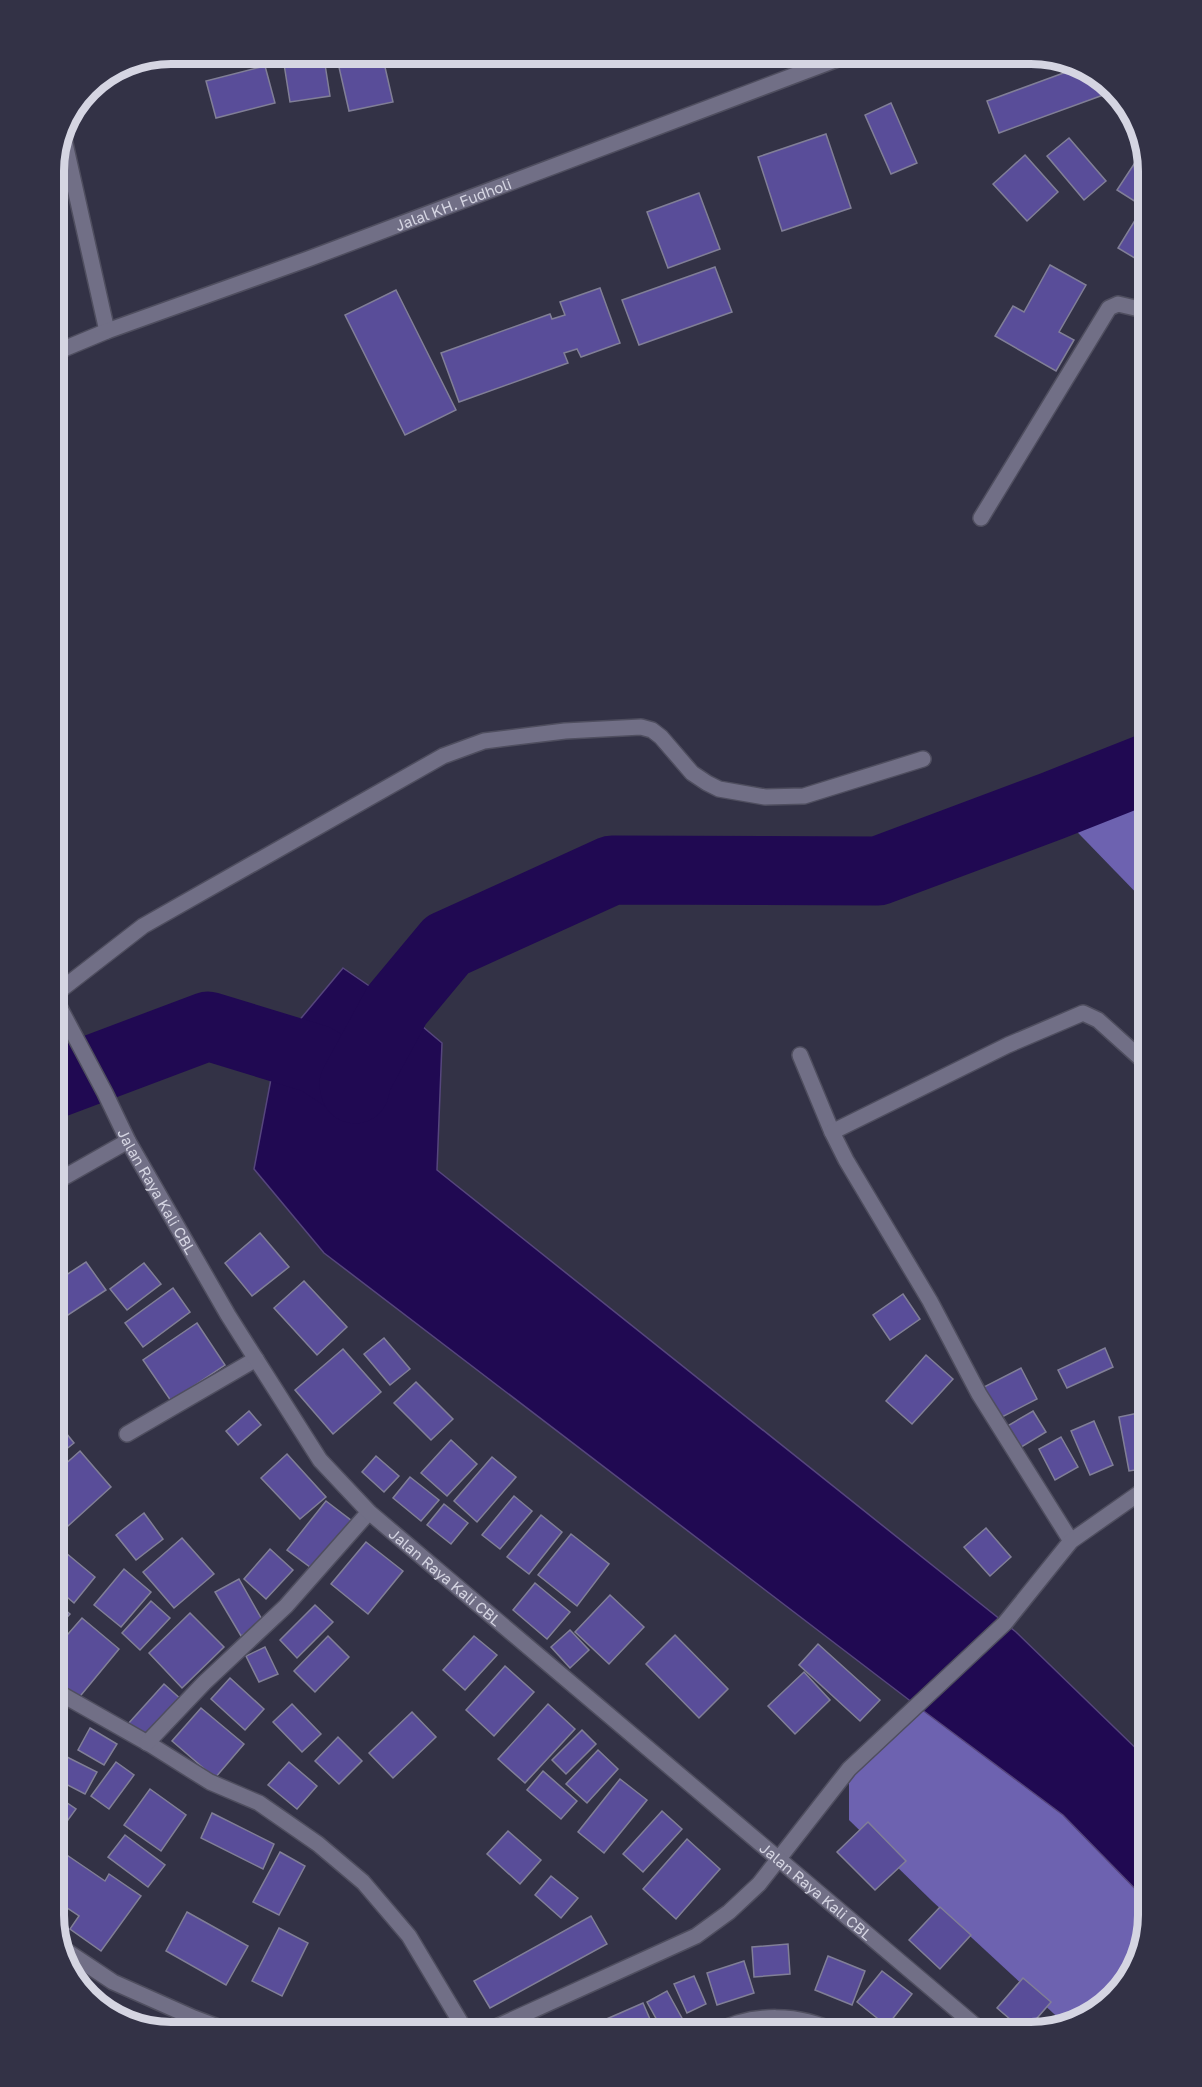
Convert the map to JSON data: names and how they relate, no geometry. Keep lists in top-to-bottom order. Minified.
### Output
{"streets":{"street":["Jalal KH. Fudholi","Jalan Raya Kali CBL"]}}
